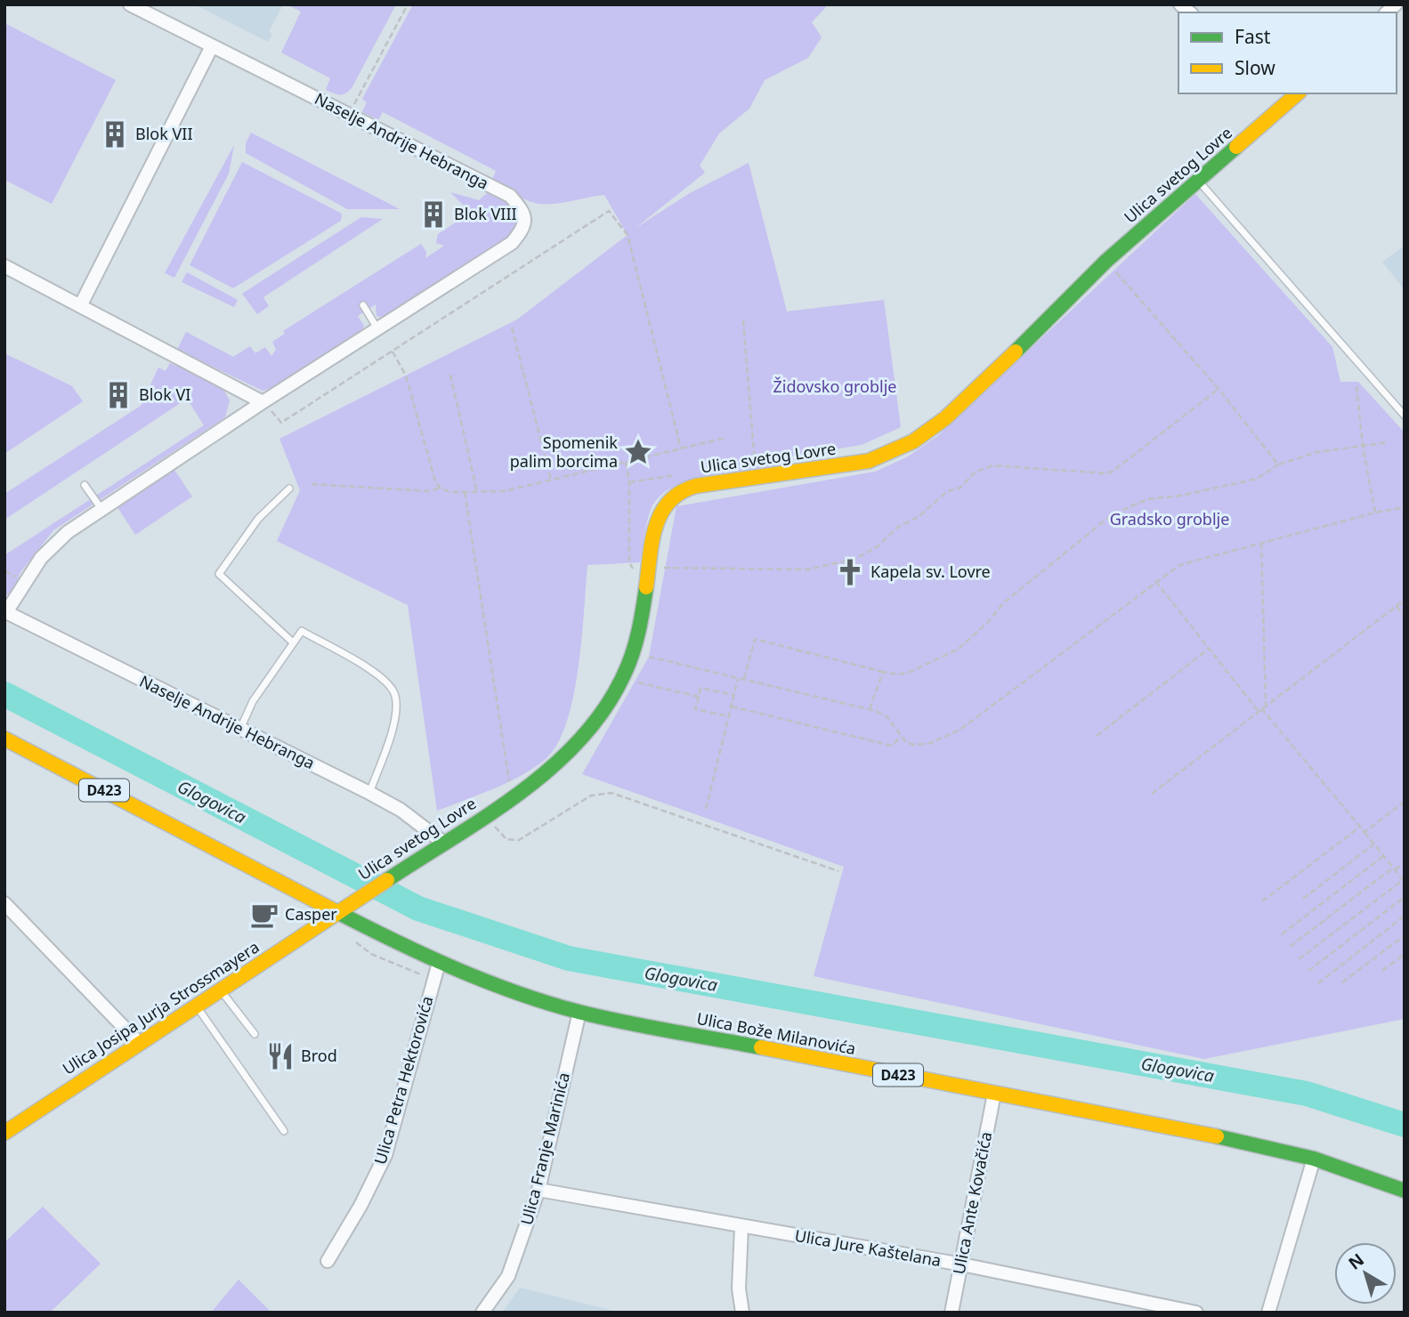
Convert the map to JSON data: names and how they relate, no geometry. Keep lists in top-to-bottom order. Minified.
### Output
{"streets":{"main road":["Ulica svetog Lovre","D423","Ulica Josipa Jurja Strossmayera","Ulica Bože Milanovića"],"street":["Naselje Andrije Hebranga","Ulica Petra Hektorovića","Ulica Franje Marinića","Ulica Ante Kovačića","Ulica Jure Kaštelana"]},"crossings":[["Naselje Andrije Hebranga","Ulica svetog Lovre"],["Ulica svetog Lovre","D423"],["Ulica svetog Lovre","Ulica Josipa Jurja Strossmayera"],["Ulica svetog Lovre","Ulica Bože Milanovića"],["D423","Ulica Josipa Jurja Strossmayera"],["D423","Ulica Bože Milanovića"],["Ulica Josipa Jurja Strossmayera","Ulica Bože Milanovića"],["Ulica Bože Milanovića","Ulica Petra Hektorovića"],["Ulica Bože Milanovića","Ulica Franje Marinića"],["Ulica Bože Milanovića","Ulica Ante Kovačića"],["Ulica Franje Marinića","Ulica Jure Kaštelana"],["Ulica Ante Kovačića","Ulica Jure Kaštelana"]],"water":["Glogovica"],"parks":["Židovsko groblje","Gradsko groblje"],"places":{"building":["Blok VII","Blok VIII","Blok VI"],"place":["Spomenik palim borcima"],"church":["Kapela sv. Lovre"],"cafe":["Casper"],"restaurant":["Brod"]},"legend":["Fast","Slow"],"north":"top left"}
